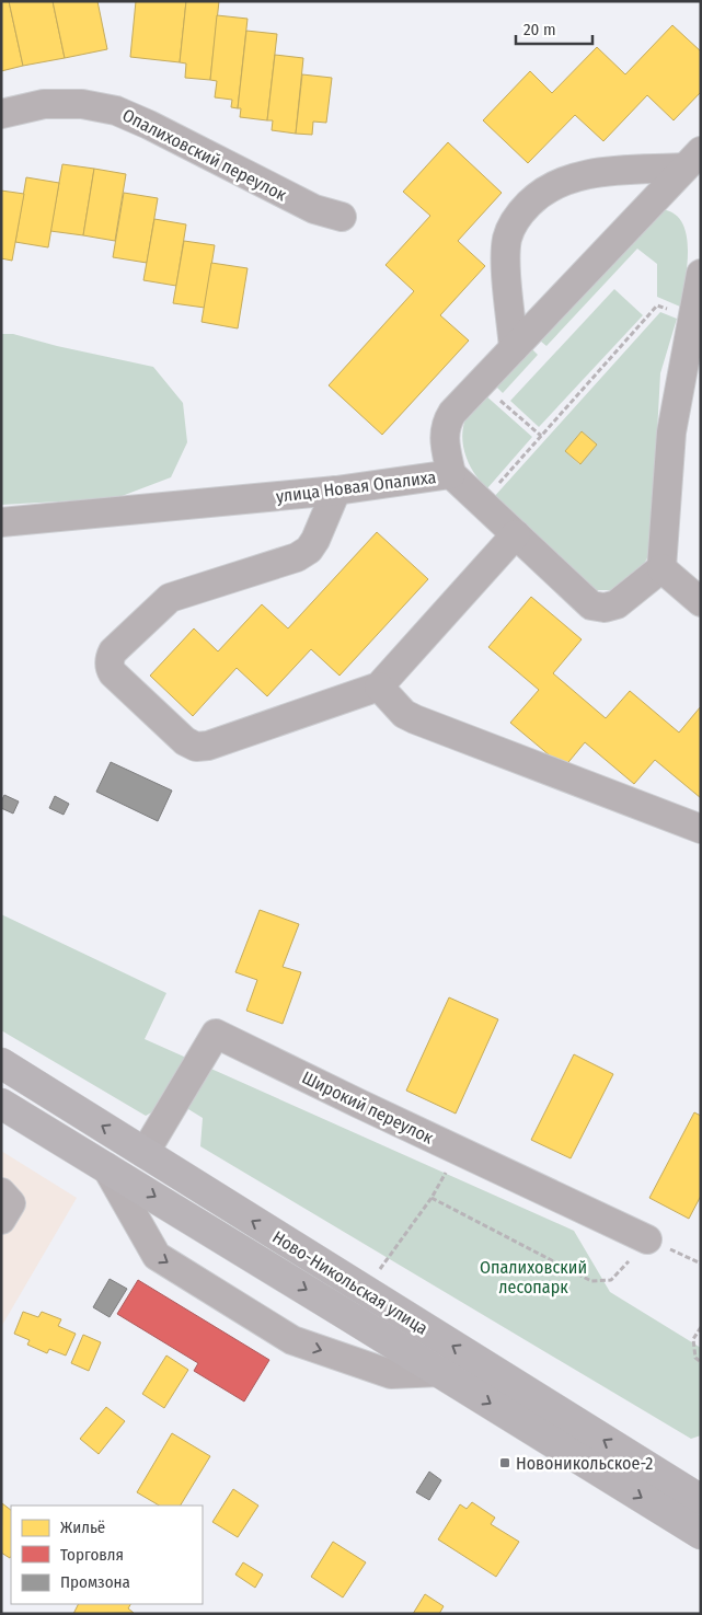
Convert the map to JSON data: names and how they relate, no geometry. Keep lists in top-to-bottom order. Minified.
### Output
{"streets":{"main road":["Ново-Никольская улица"],"street":["Опалиховский переулок","улица Новая Опалиха","Широкий переулок"]},"crossings":[["Широкий переулок","Ново-Никольская улица"]],"parks":["Опалиховский лесопарк"],"places":{"transit":["Новоникольское-2"]},"legend":["Жильё","Торговля","Промзона"],"scale_bar":"20 m"}
